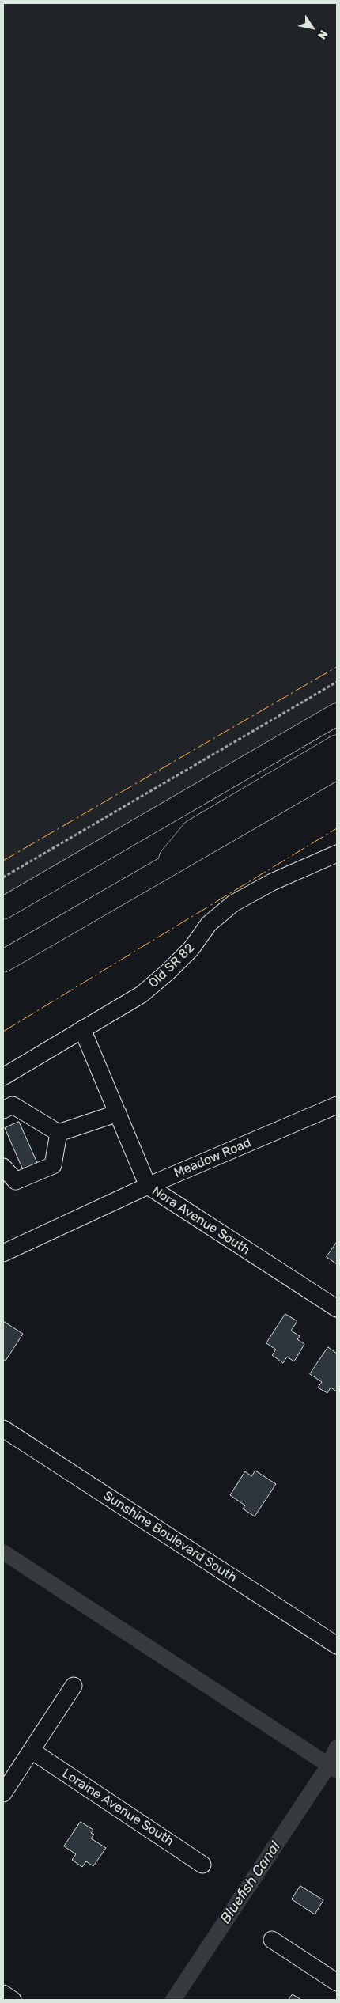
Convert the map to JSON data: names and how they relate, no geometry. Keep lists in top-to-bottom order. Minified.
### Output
{"streets":{"street":["Old SR 82","Meadow Road","Nora Avenue South","Sunshine Boulevard South","Loraine Avenue South"]},"crossings":[["Old SR 82","Nora Avenue South"],["Meadow Road","Nora Avenue South"]],"water":["Bluefish Canal"],"north":"bottom right"}
